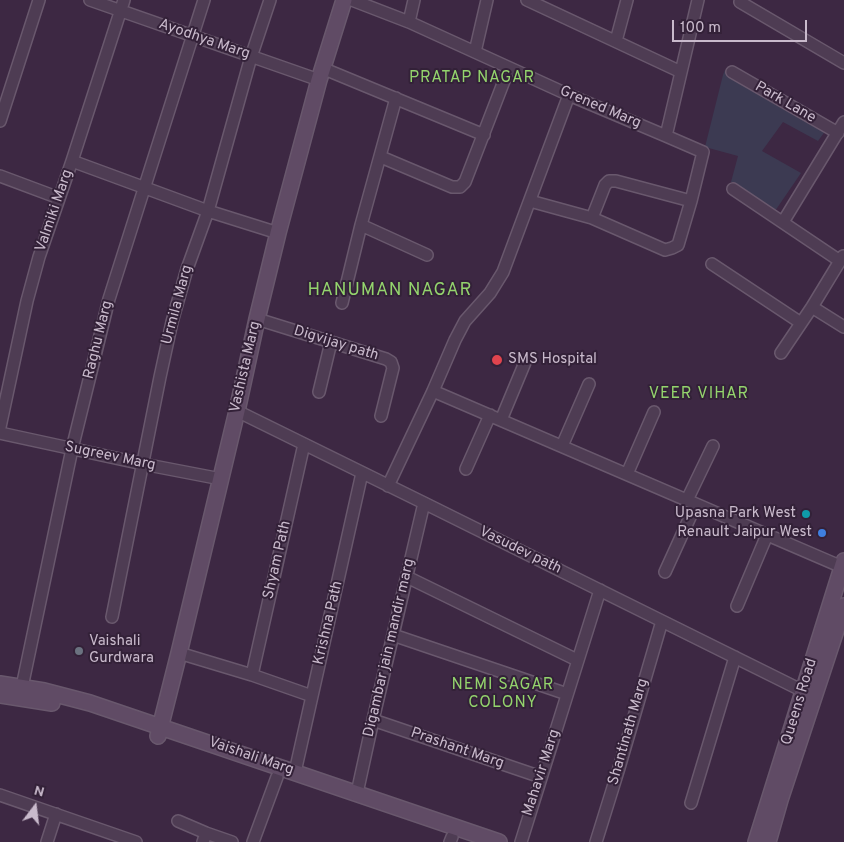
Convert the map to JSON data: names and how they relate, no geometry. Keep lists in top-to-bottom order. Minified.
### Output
{"streets":{"street":["Ayodhya Marg","Park Lane","Grened Marg","Valmiki Marg","Urmila Marg","Raghu Marg","Digvijay path","Vashista Marg","Sugreev Marg","Vasudev path","Shyam Path","Krishna Path","Digambar jain mandir marg","Queens Road","Shantinath Marg","Prashant Marg","Vaishali Marg","Mahavir Marg"]},"crossings":[["Ayodhya Marg","Valmiki Marg"],["Ayodhya Marg","Urmila Marg"],["Ayodhya Marg","Raghu Marg"],["Ayodhya Marg","Vashista Marg"],["Urmila Marg","Sugreev Marg"],["Raghu Marg","Sugreev Marg"],["Raghu Marg","Vaishali Marg"],["Digvijay path","Vashista Marg"],["Vashista Marg","Sugreev Marg"],["Vashista Marg","Vasudev path"],["Vashista Marg","Vaishali Marg"],["Vasudev path","Shyam Path"],["Vasudev path","Krishna Path"],["Vasudev path","Digambar jain mandir marg"],["Vasudev path","Queens Road"],["Vasudev path","Shantinath Marg"],["Vasudev path","Mahavir Marg"],["Krishna Path","Vaishali Marg"],["Digambar jain mandir marg","Prashant Marg"],["Digambar jain mandir marg","Vaishali Marg"],["Prashant Marg","Mahavir Marg"]],"districts":["PRATAP NAGAR","HANUMAN NAGAR","VEER VIHAR","NEMI SAGAR COLONY"],"places":["SMS Hospital","Upasna Park West","Renault Jaipur West","Vaishali Gurdwara"],"scale_bar":"100 m","north":"top"}
